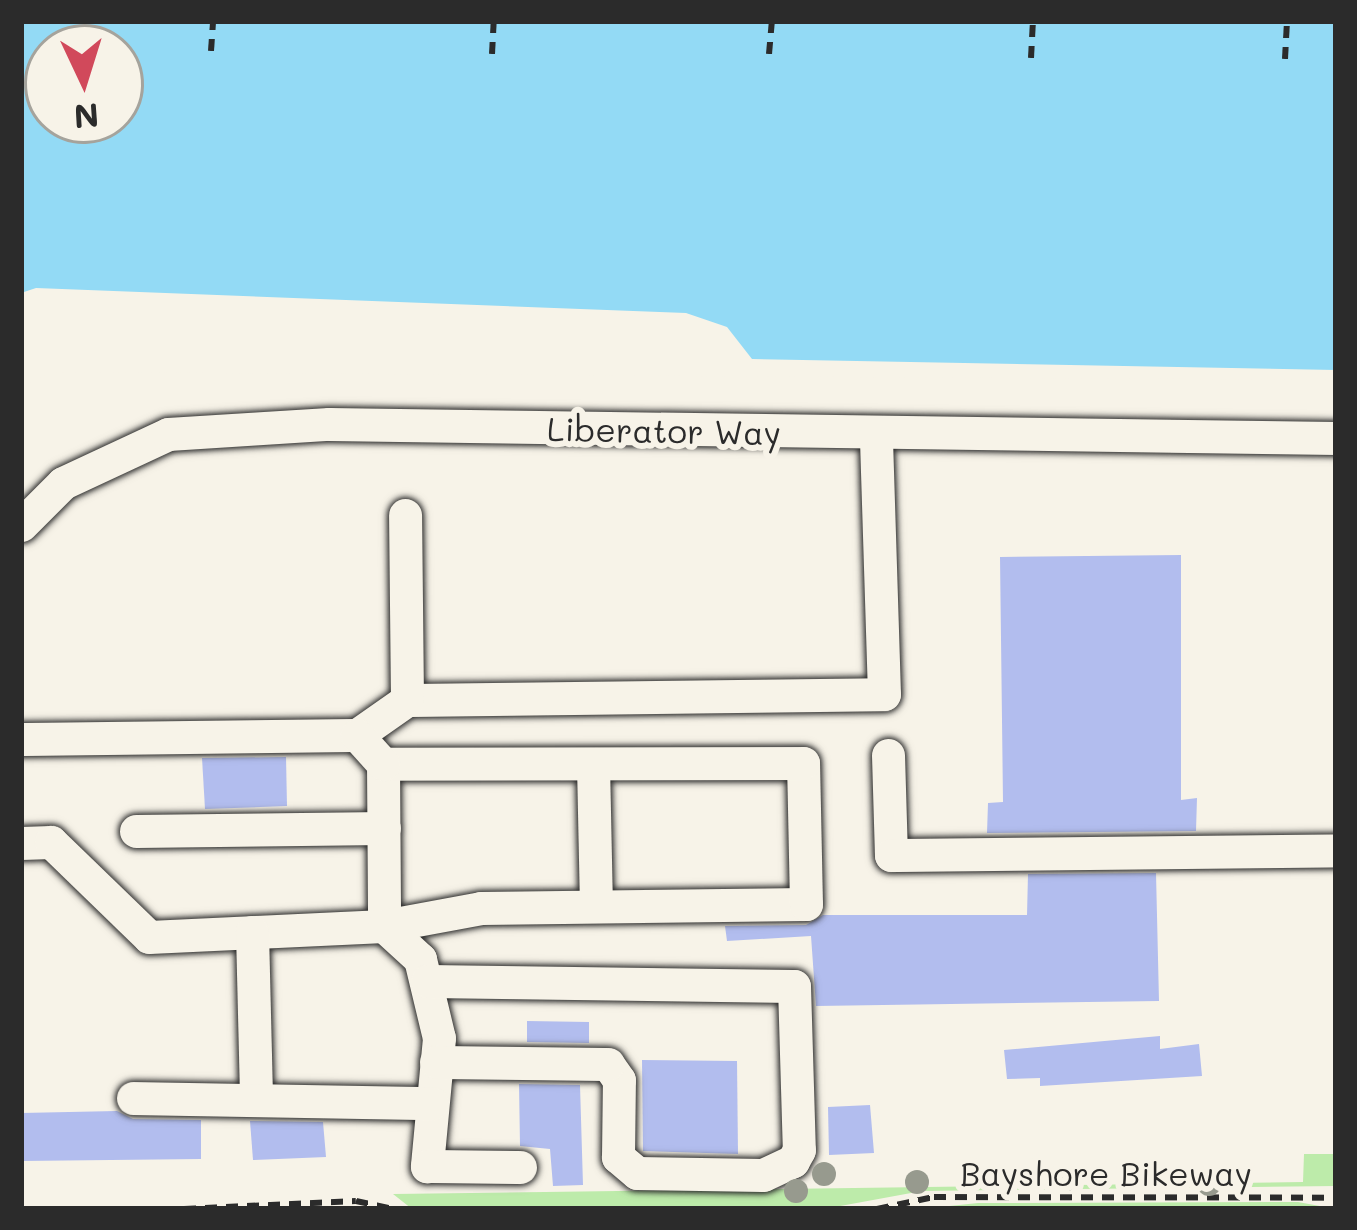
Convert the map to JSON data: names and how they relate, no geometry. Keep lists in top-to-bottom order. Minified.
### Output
{"streets":{"street":["Liberator Way"],"path":["Bayshore Bikeway"]},"north":"bottom"}
